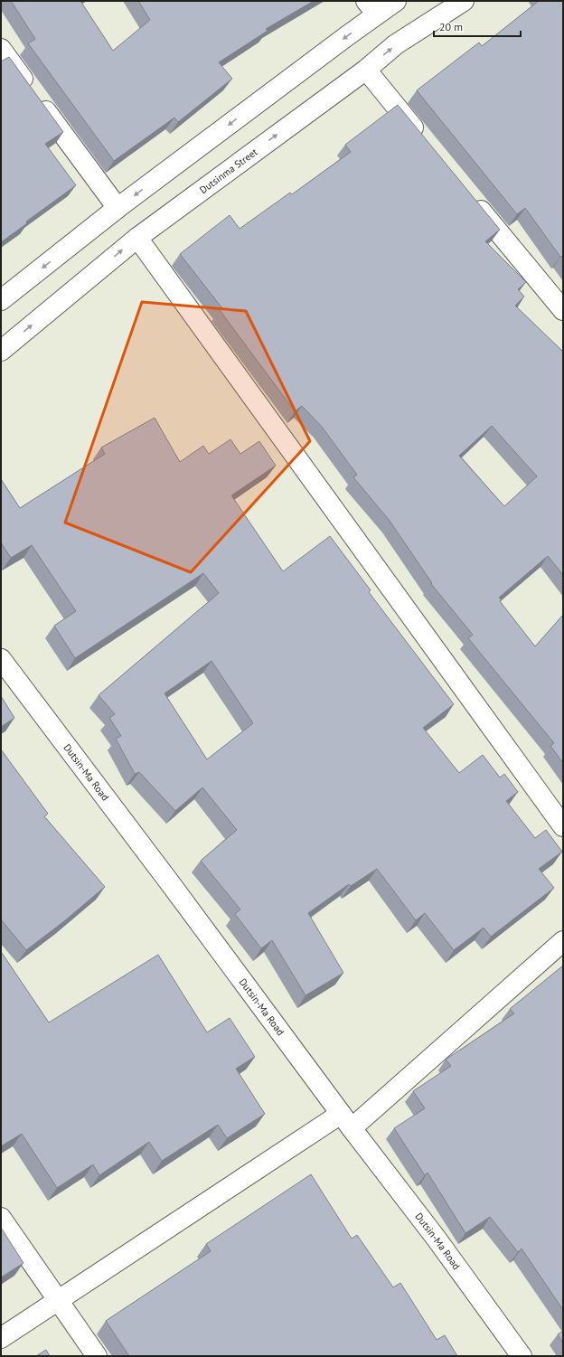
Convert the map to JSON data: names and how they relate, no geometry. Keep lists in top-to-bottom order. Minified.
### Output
{"streets":{"street":["Dutsinma Street","Dutsin-Ma Road"]},"scale_bar":"20 m"}
